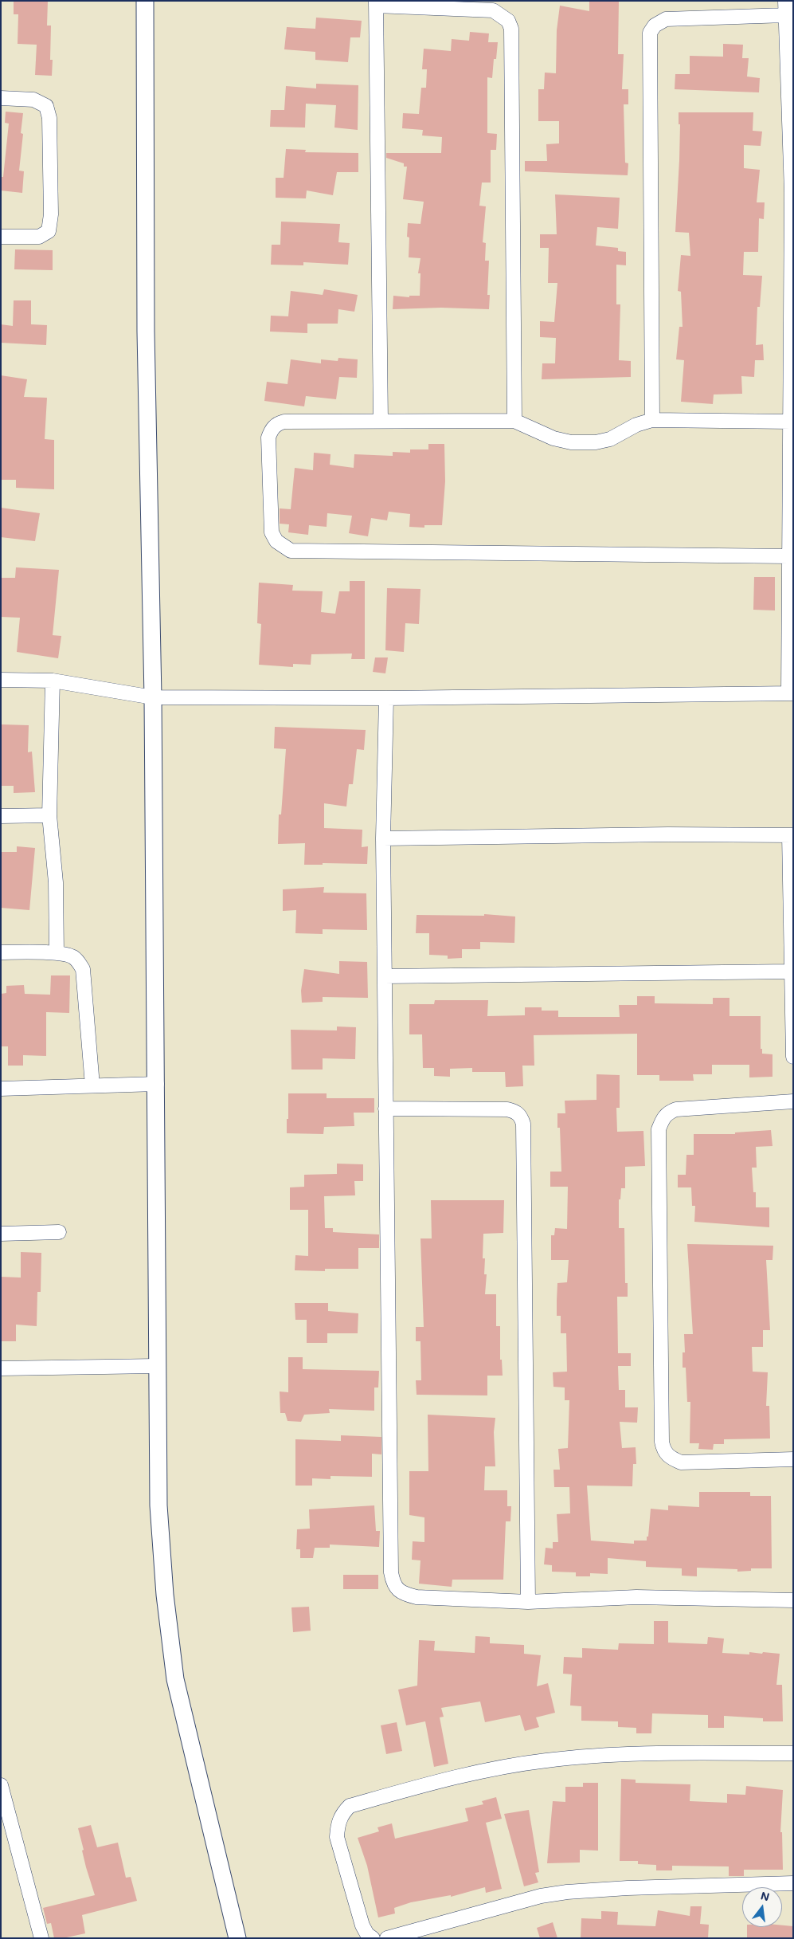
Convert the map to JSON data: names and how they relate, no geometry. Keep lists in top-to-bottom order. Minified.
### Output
{"north":"top"}
